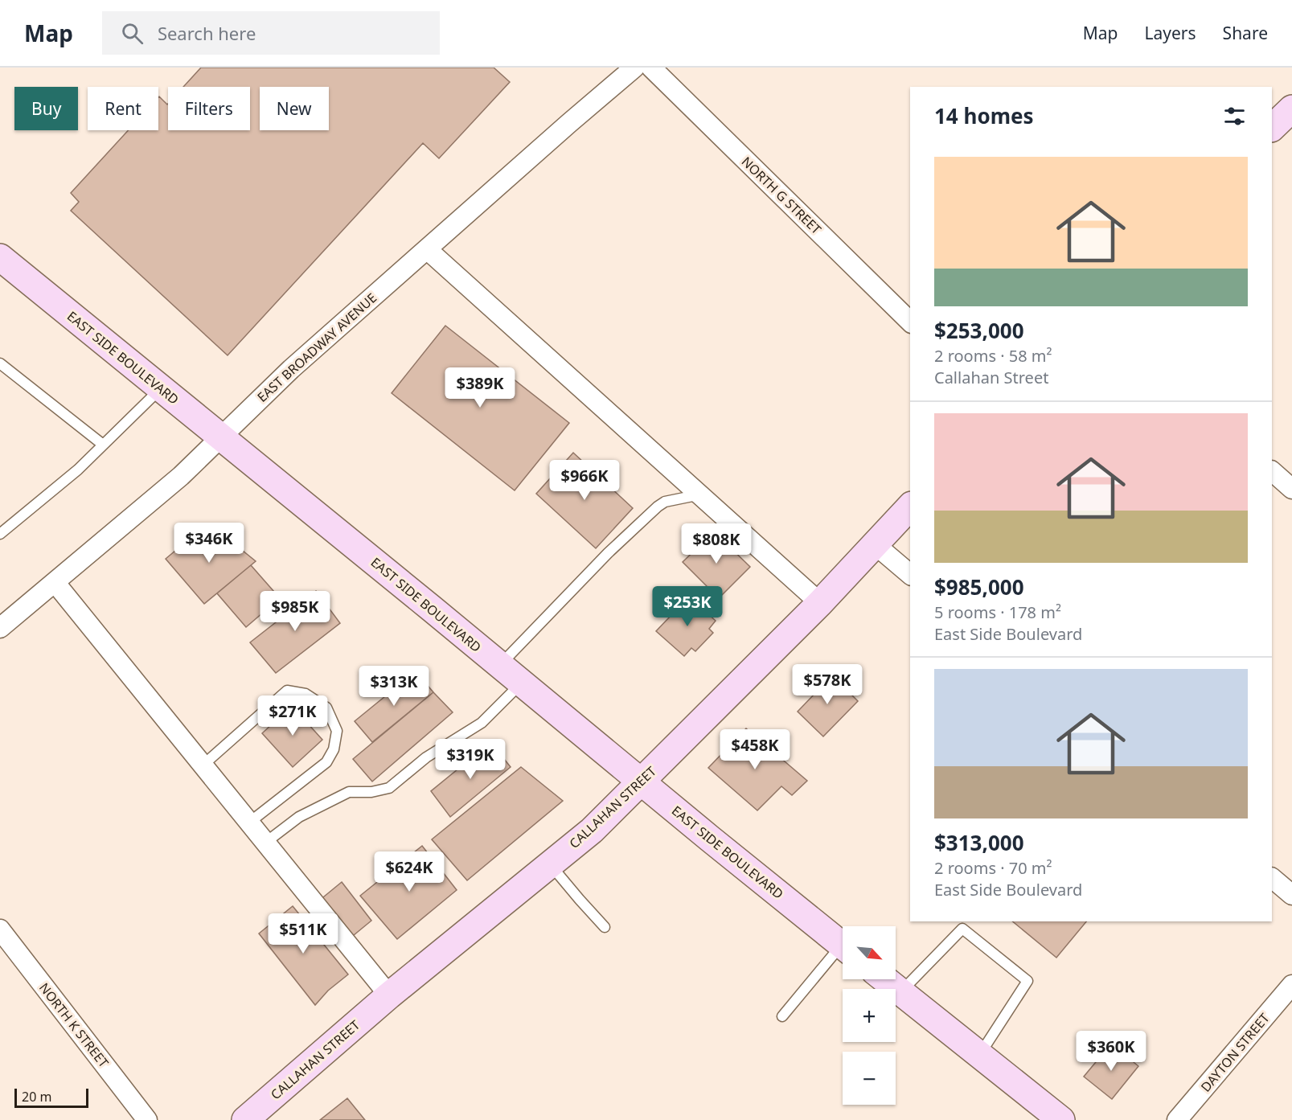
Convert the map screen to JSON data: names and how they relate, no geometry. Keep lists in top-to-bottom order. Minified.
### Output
{"streets":{"main road":["EAST SIDE BOULEVARD","CALLAHAN STREET"],"street":["NORTH G STREET","EAST BROADWAY AVENUE","NORTH K STREET","DAYTON STREET"]},"crossings":[["EAST BROADWAY AVENUE","EAST SIDE BOULEVARD"],["EAST SIDE BOULEVARD","CALLAHAN STREET"]],"scale_bar":"20 m","north":"bottom right","page":{"header":"Map","search":"Search here","nav":["Map","Layers","Share"],"chip":["Buy","Rent","Filters","New"],"heading":"14 homes","list":[{"name":"$253,000","note":"2 rooms · 58 m² · Callahan Street"},{"name":"$985,000","note":"5 rooms · 178 m² · East Side Boulevard"},{"name":"$313,000","note":"2 rooms · 70 m² · East Side Boulevard"}],"price":["$389K","$966K","$346K","$808K","$253K","$985K","$578K","$313K","$271K","$458K","$319K","$624K","$511K","$360K"],"map_buttons":["+","−"],"scale":"20 m"}}
